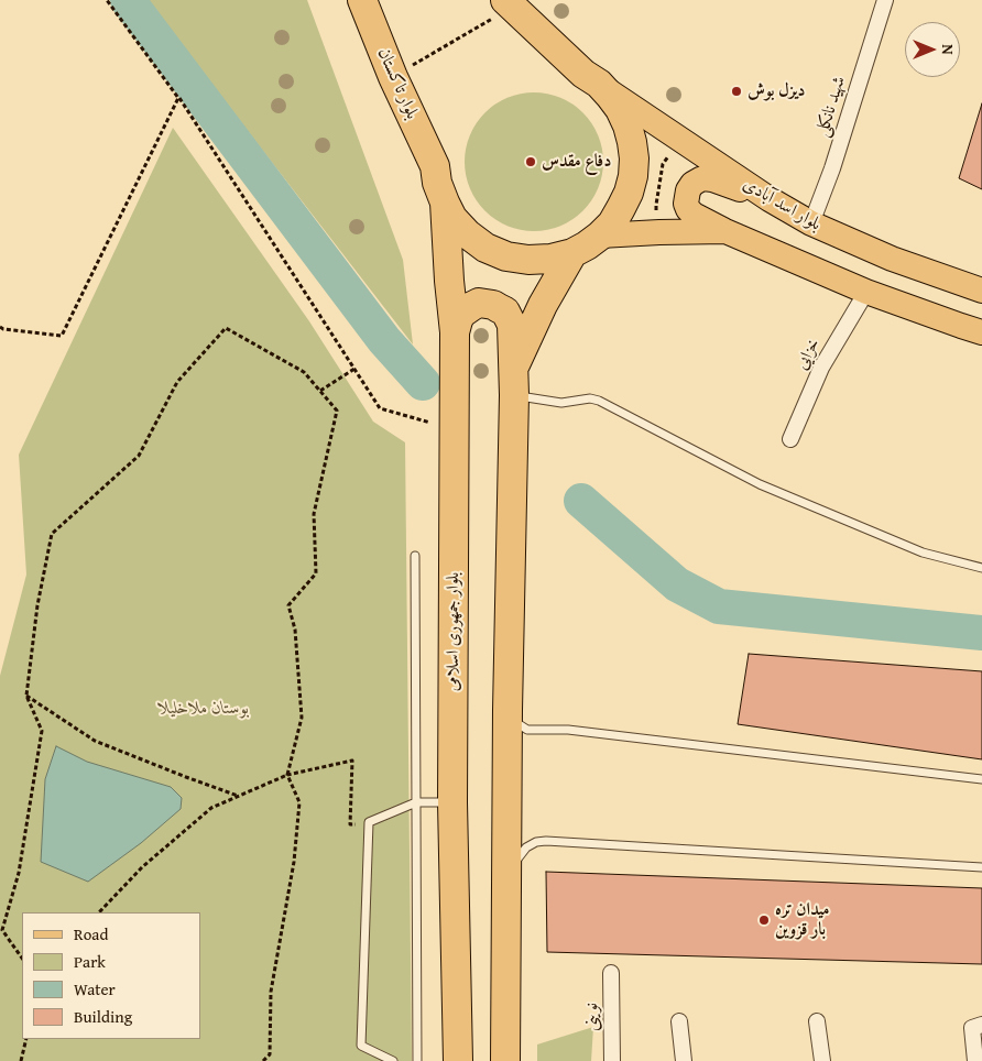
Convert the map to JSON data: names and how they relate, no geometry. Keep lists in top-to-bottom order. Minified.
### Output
{"streets":{"highway":["بلوار تاکستان","بلوار جمهوری اسلامی"],"main road":["بلوار اسد آبادی"],"street":["شهید نانکلی","خزایی","نوینی"]},"crossings":[["بلوار تاکستان","بلوار جمهوری اسلامی"],["شهید نانکلی","بلوار اسد آبادی"]],"parks":["بوستان ملاخلیلا"],"places":["دیزل بوش","دفاع مقدس","میدان تره بار قزوین"],"legend":["Road","Park","Water","Building"],"north":"right"}
